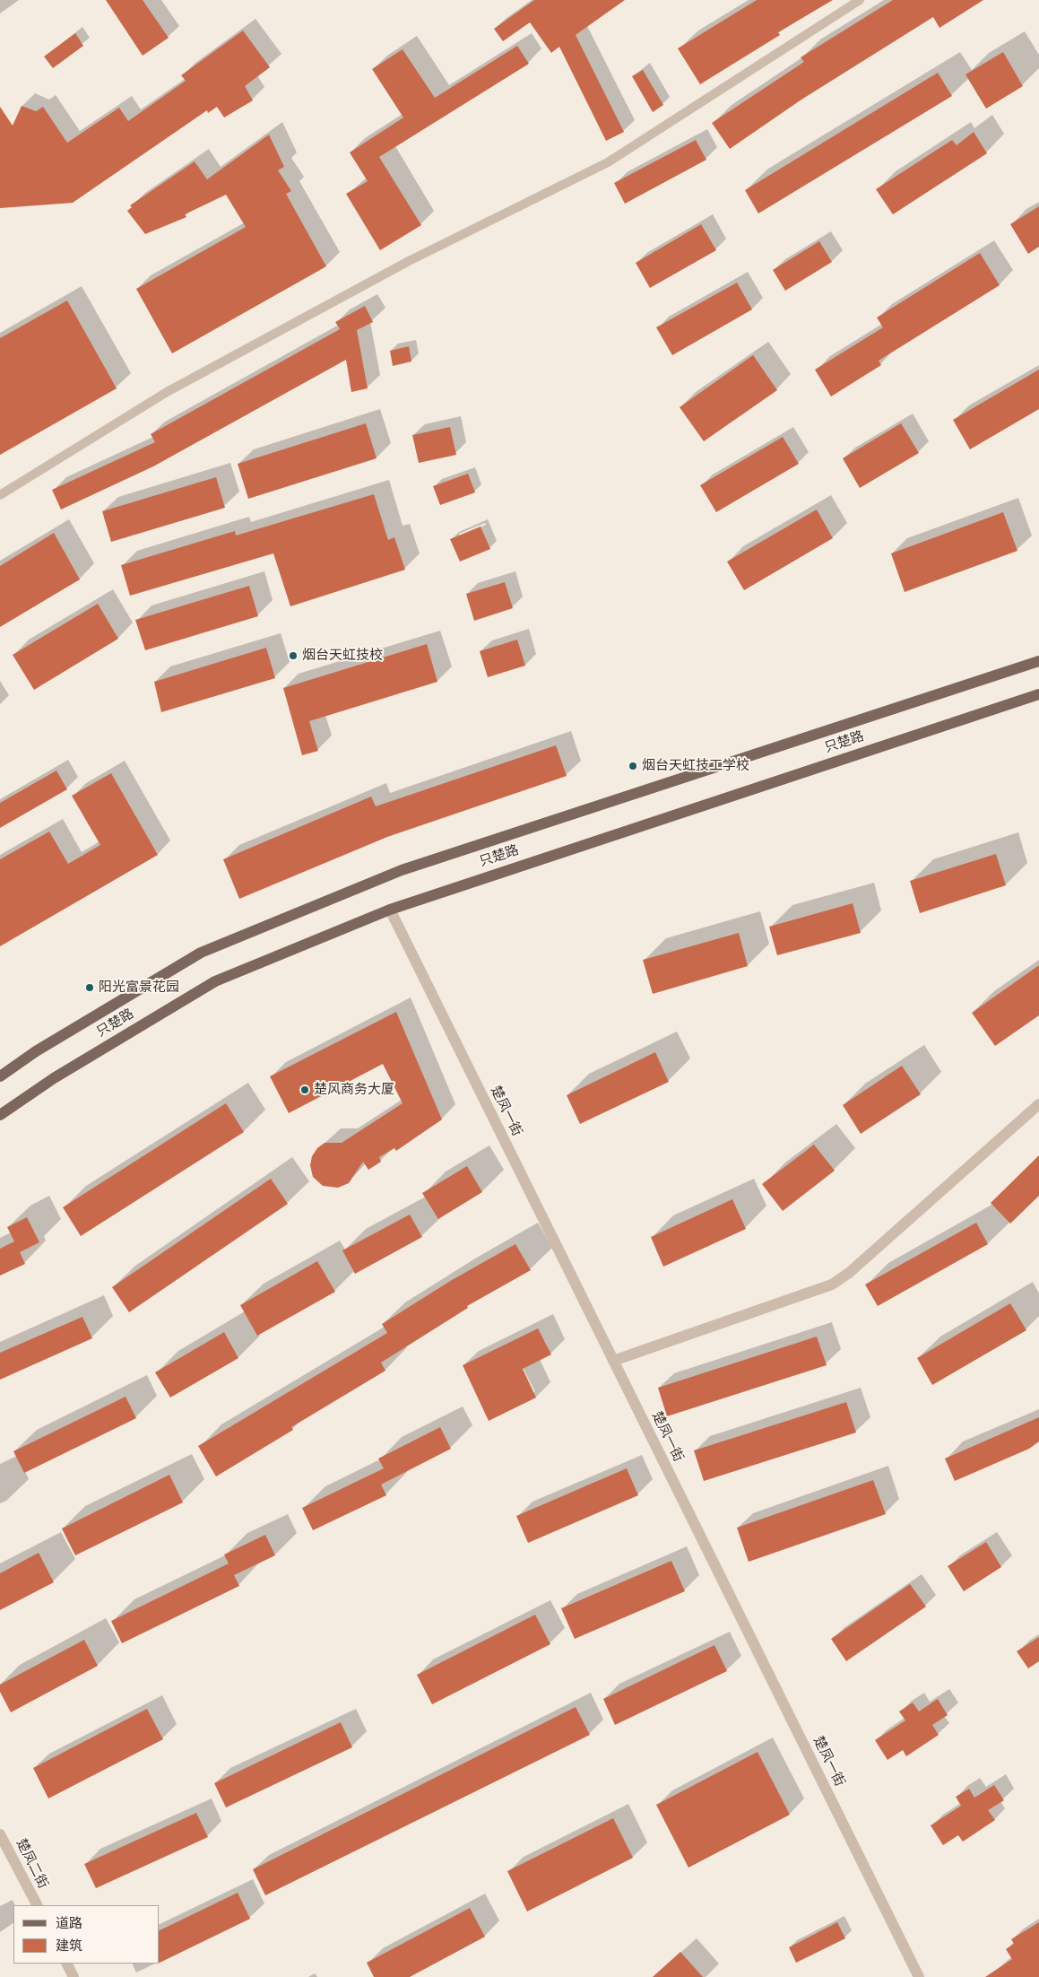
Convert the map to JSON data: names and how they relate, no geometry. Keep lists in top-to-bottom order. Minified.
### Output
{"streets":{"main road":["只楚路"],"street":["楚凤一街","楚凤二街"]},"crossings":[["只楚路","楚凤一街"]],"places":["烟台天虹技校","烟台天虹技工学校","阳光富景花园","楚风商务大厦"],"legend":["道路","建筑"]}
